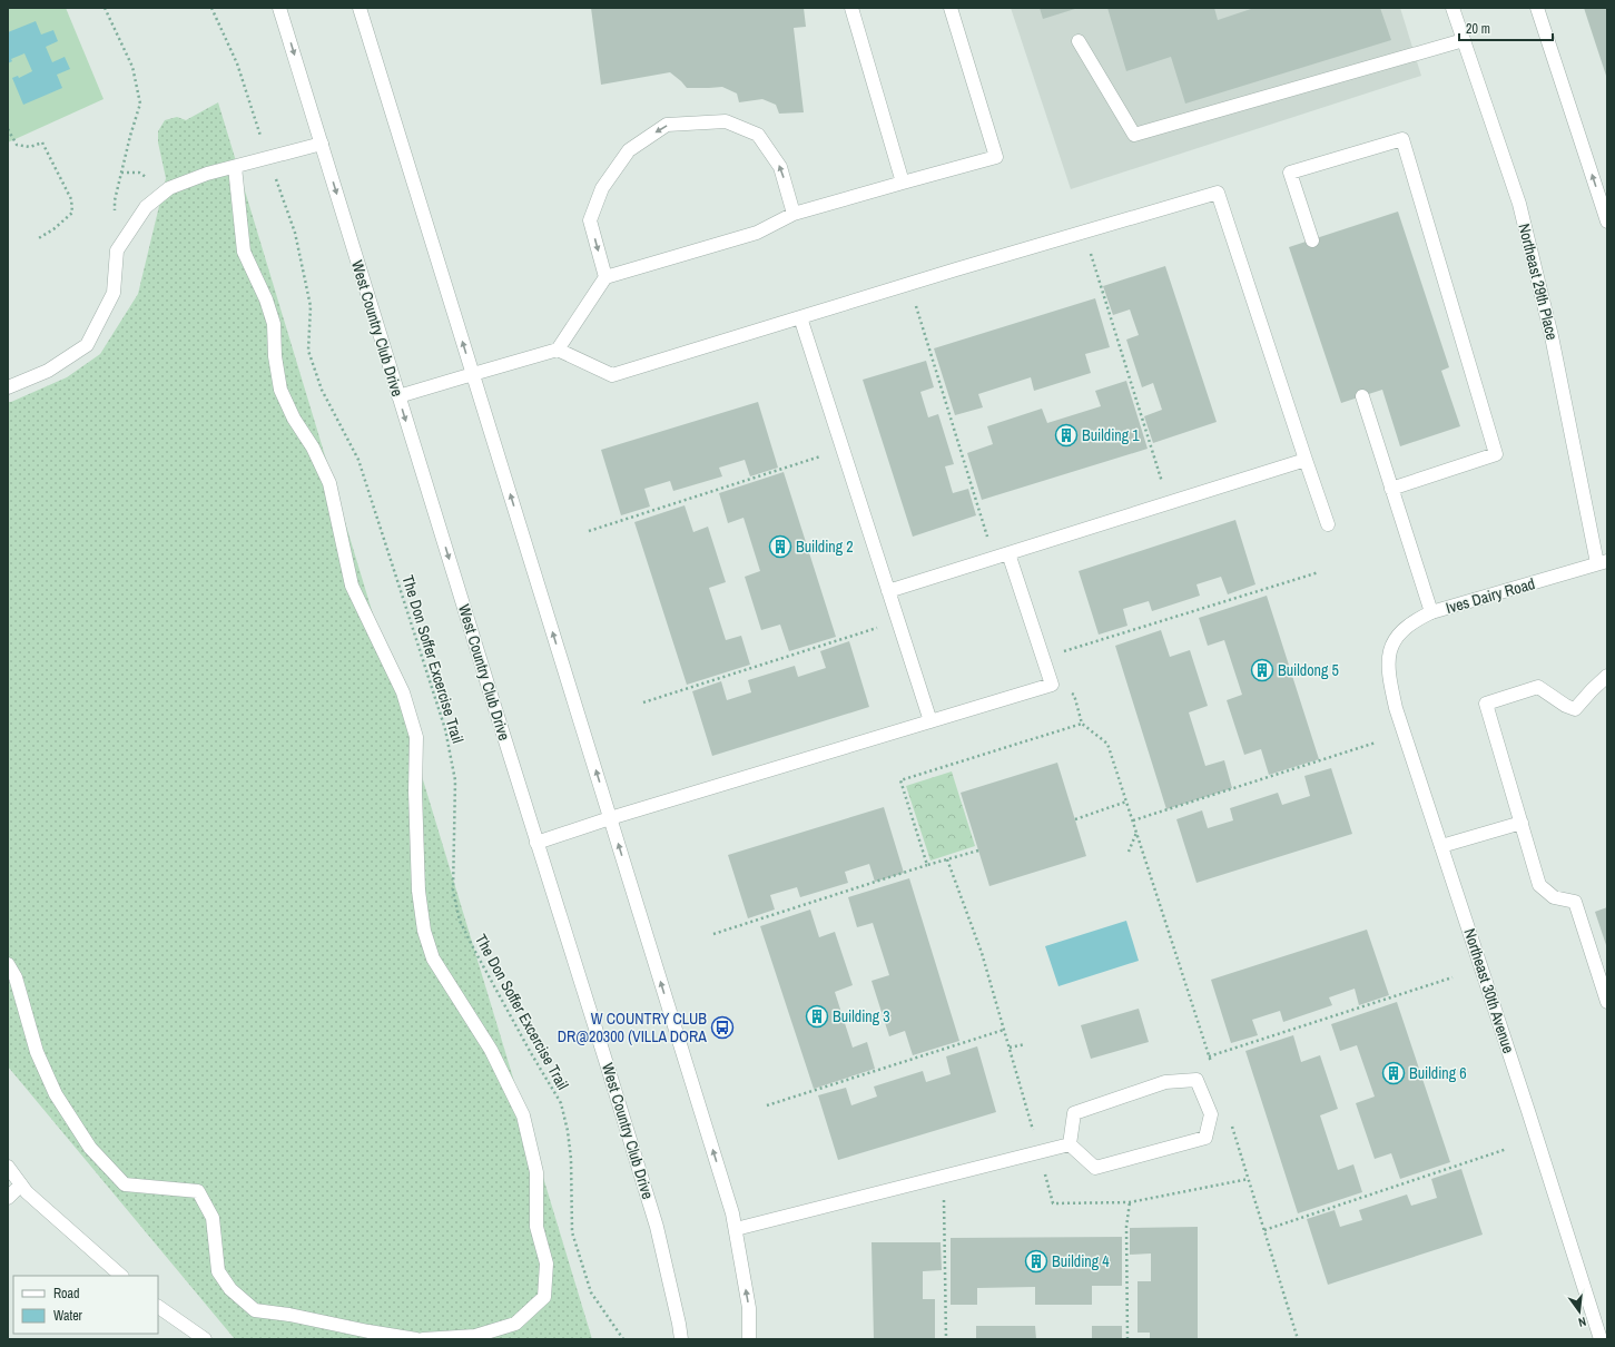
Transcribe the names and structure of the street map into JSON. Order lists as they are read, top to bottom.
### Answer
{
  "streets": {
    "street": [
      "Northeast 29th Place",
      "West Country Club Drive",
      "Ives Dairy Road",
      "Northeast 30th Avenue"
    ],
    "path": ["The Don Soffer Excercise Trail"]
  },
  "crossings": [
    ["Northeast 29th Place", "Ives Dairy Road"],
    ["Ives Dairy Road", "Northeast 30th Avenue"]
  ],
  "places": {
    "building": [
      "Building 1",
      "Building 2",
      "Buildong 5",
      "Building 3",
      "Building 6",
      "Building 4"
    ],
    "bus stop": ["W COUNTRY CLUB DR@20300 (VILLA DORA"]
  },
  "legend": ["Road", "Water"],
  "scale_bar": "20 m",
  "north": "bottom"
}
